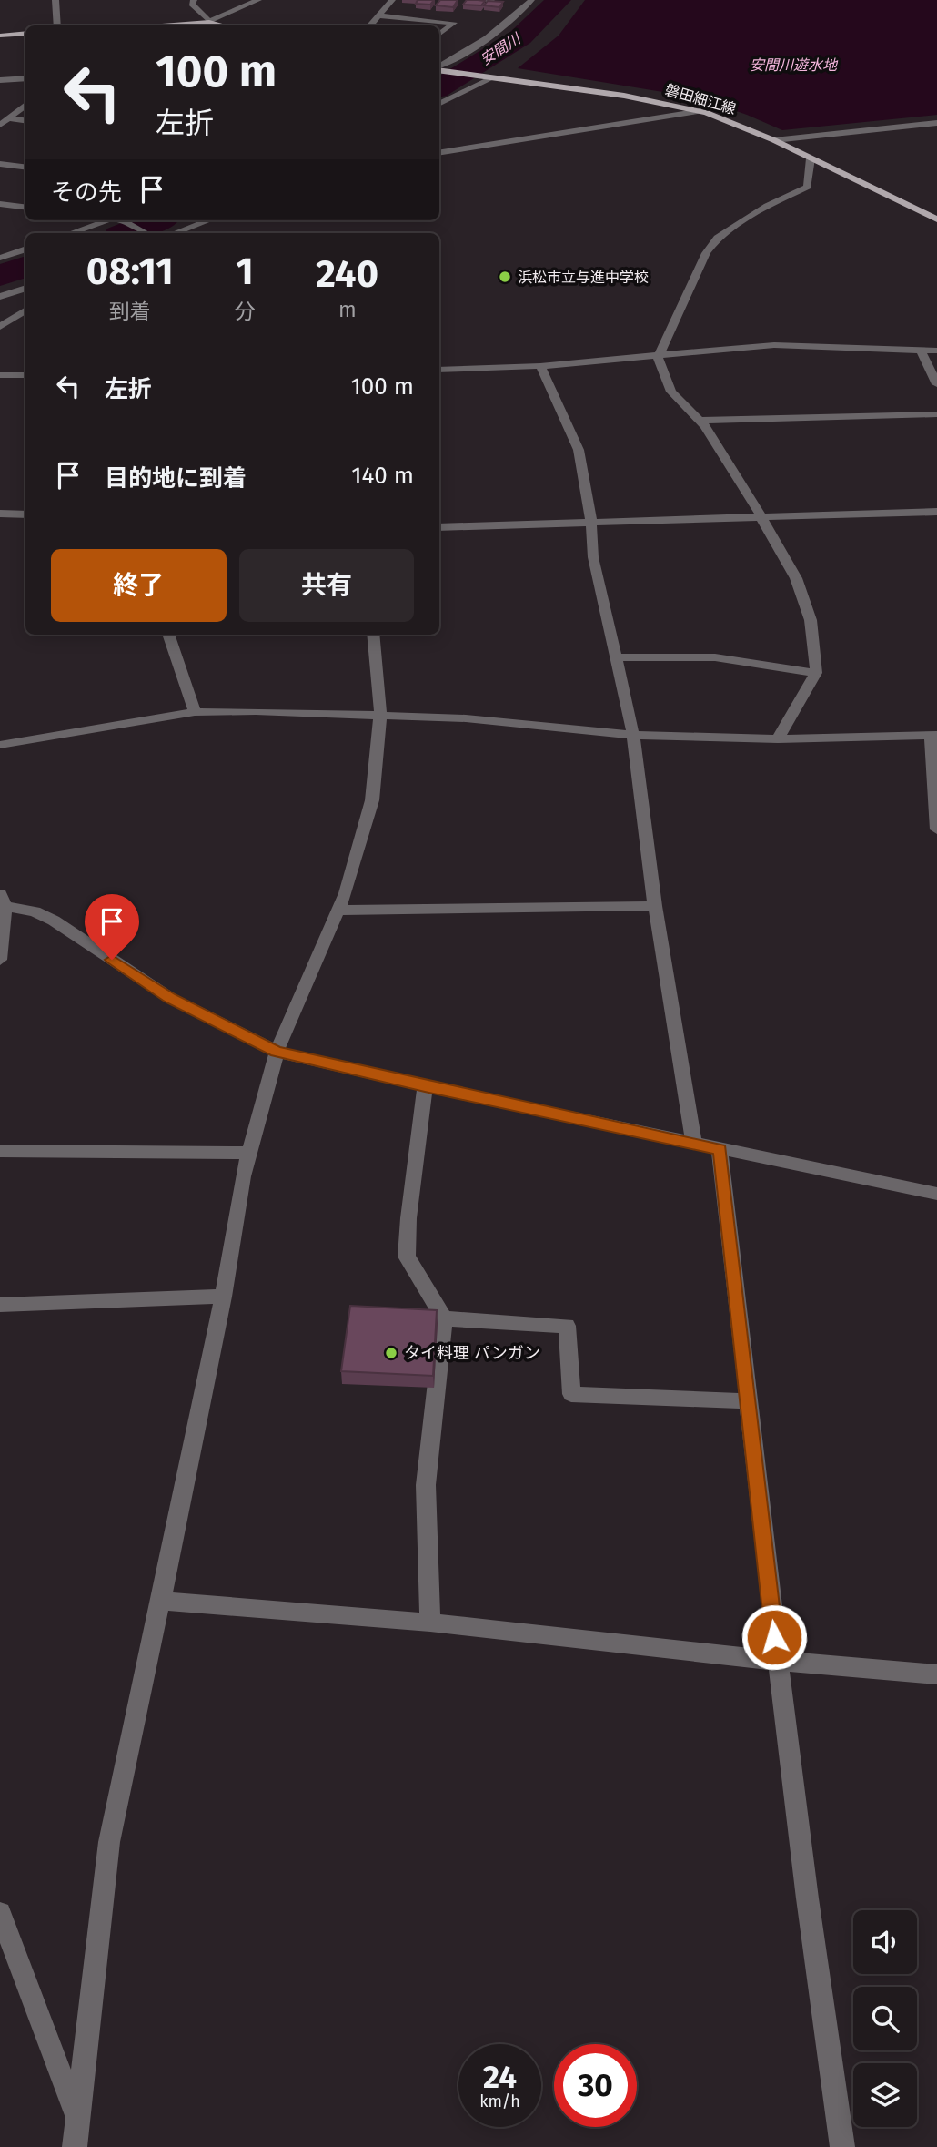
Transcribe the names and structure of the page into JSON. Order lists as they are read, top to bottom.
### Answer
{
  "streets": {
    "main road": ["磐田細江線"]
  },
  "water": ["安間川", "安間川遊水地"],
  "places": ["浜松市立与進中学校", "タイ料理 パンガン"],
  "page": {
    "turn": ["100 m", "左折"],
    "then": "その先",
    "eta": [
      "08:11",
      "到着",
      "1",
      "分",
      "240",
      "m"
    ],
    "list": [
      {
        "name": "左折",
        "value": "100 m"
      },
      {
        "name": "目的地に到着",
        "value": "140 m"
      }
    ],
    "buttons": ["終了", "共有"],
    "speed": "24 km/h",
    "limit": "30"
  }
}
